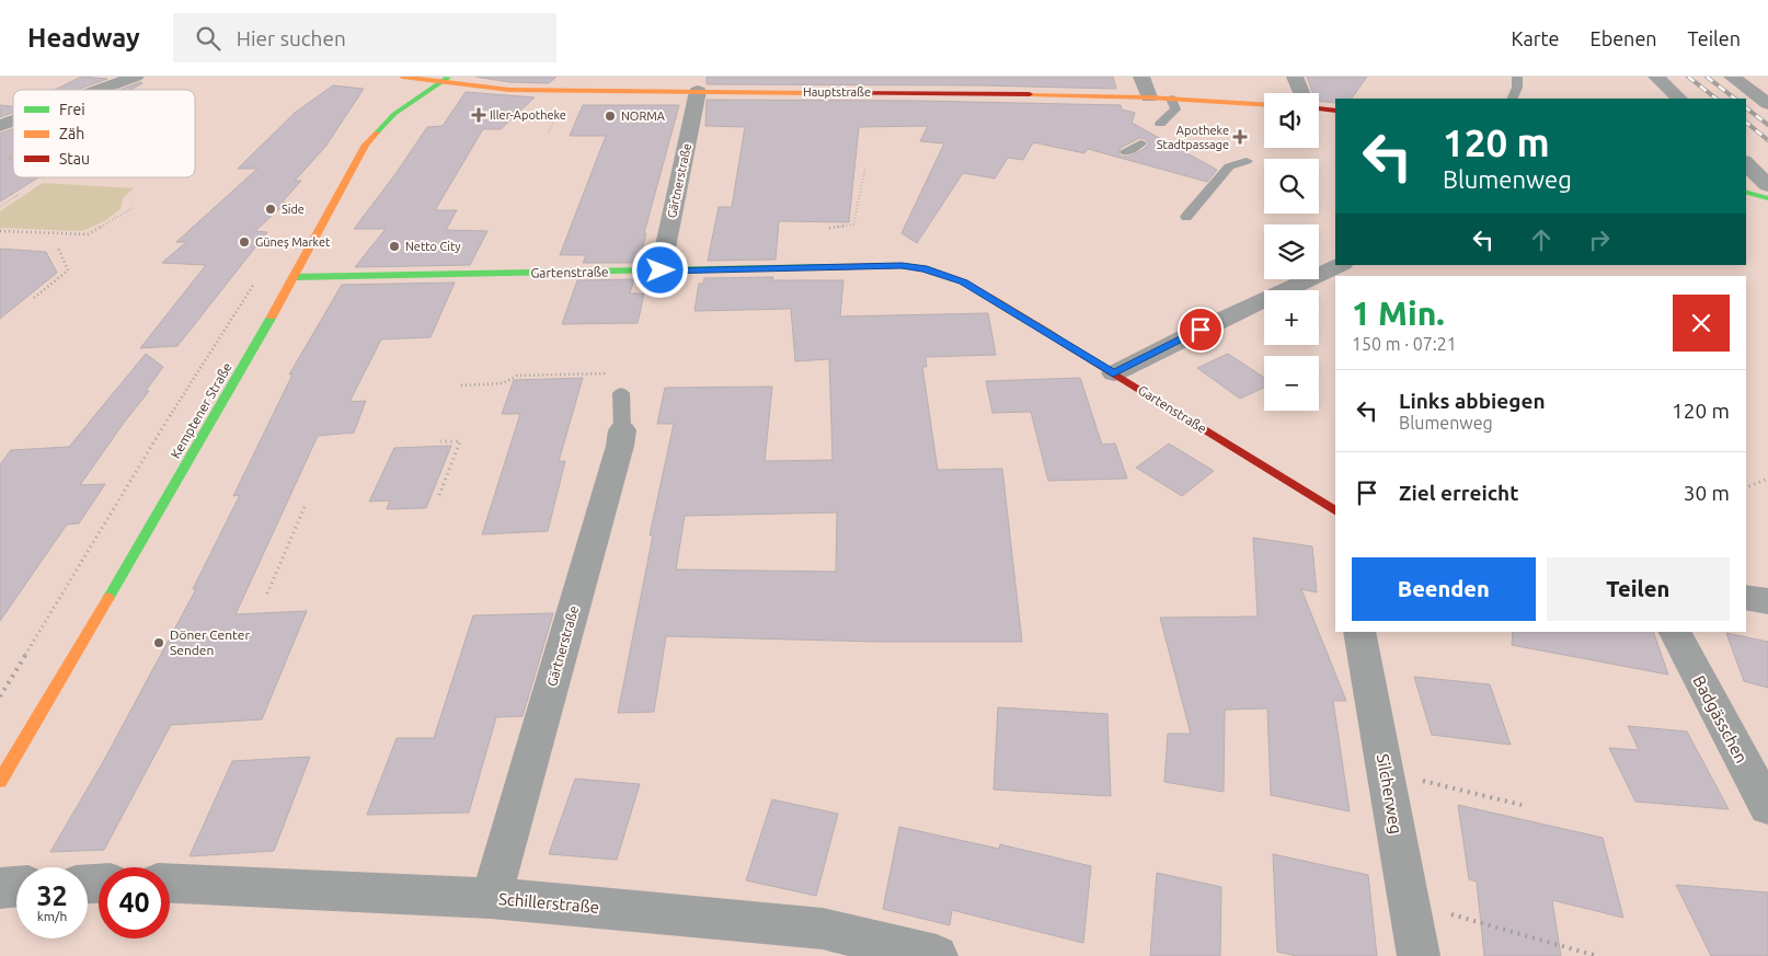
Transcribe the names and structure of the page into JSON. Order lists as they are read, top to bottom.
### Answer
{
  "streets": {
    "street": [
      "Hauptstraße",
      "Gärtnerstraße",
      "Gartenstraße",
      "Kemptener Straße",
      "Badgässchen",
      "Silcherweg",
      "Schillerstraße"
    ]
  },
  "crossings": [
    ["Hauptstraße", "Gärtnerstraße"],
    ["Hauptstraße", "Kemptener Straße"],
    ["Gärtnerstraße", "Gartenstraße"],
    ["Gärtnerstraße", "Schillerstraße"],
    ["Gartenstraße", "Kemptener Straße"]
  ],
  "places": {
    "health": ["Iller-Apotheke", "Apotheke Stadtpassage"],
    "other": [
      "NORMA",
      "Side",
      "Güneş Market",
      "Netto City",
      "Döner Center Senden"
    ]
  },
  "legend": ["Frei", "Zäh", "Stau"],
  "page": {
    "header": "Headway",
    "search": "Hier suchen",
    "nav": ["Karte", "Ebenen", "Teilen"],
    "map_buttons": ["+", "−"],
    "turn": ["120 m", "Blumenweg"],
    "heading": ["1 Min.", "150 m · 07:21"],
    "list": [
      {
        "name": "Links abbiegen",
        "note": "Blumenweg",
        "value": "120 m"
      },
      {
        "name": "Ziel erreicht",
        "value": "30 m"
      }
    ],
    "buttons": ["Beenden", "Teilen"],
    "speed": "32 km/h",
    "limit": "40"
  }
}
